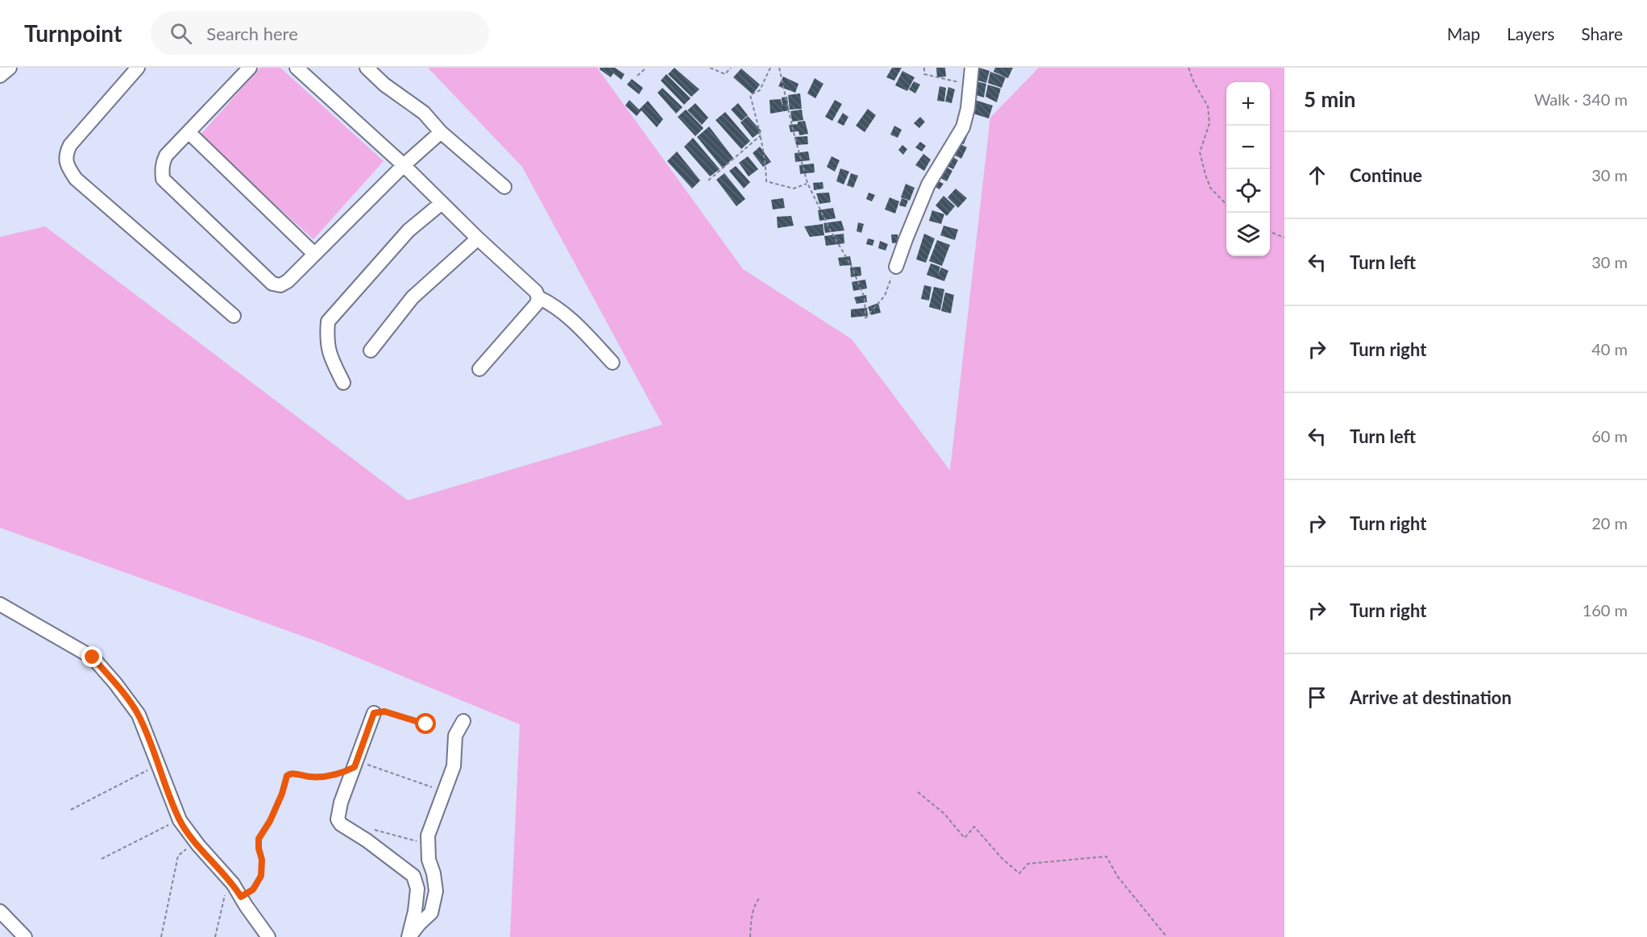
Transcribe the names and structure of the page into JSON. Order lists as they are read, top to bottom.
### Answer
{
  "page": {
    "header": "Turnpoint",
    "search": "Search here",
    "nav": ["Map", "Layers", "Share"],
    "heading": ["5 min", "Walk · 340 m"],
    "map_buttons": ["+", "−"],
    "list": [
      ["Continue", "30 m"],
      ["Turn left", "30 m"],
      ["Turn right", "40 m"],
      ["Turn left", "60 m"],
      ["Turn right", "20 m"],
      ["Turn right", "160 m"],
      "Arrive at destination"
    ]
  }
}
